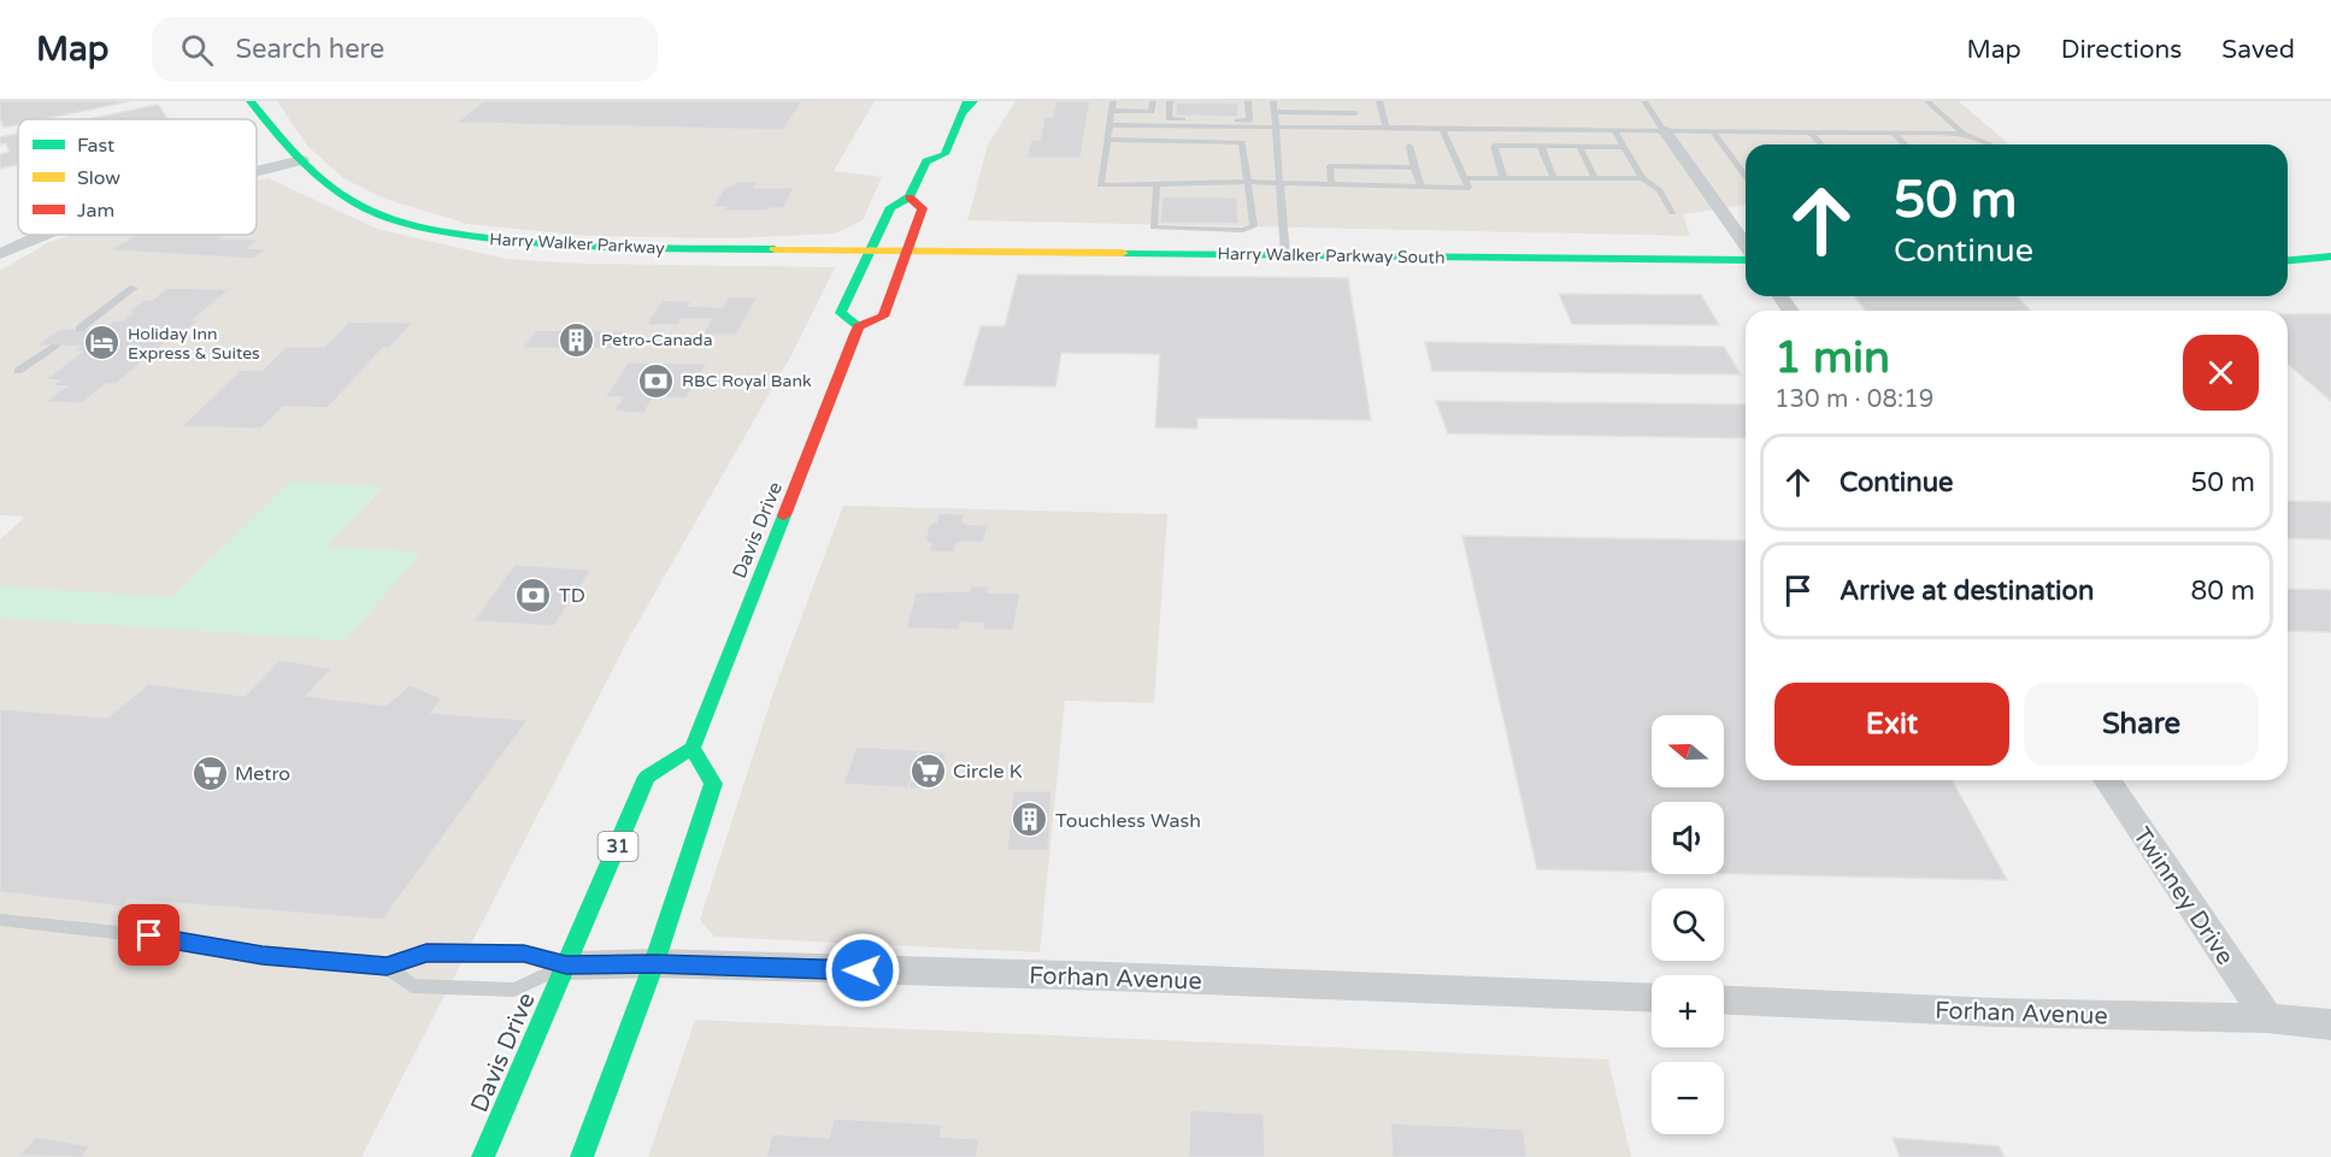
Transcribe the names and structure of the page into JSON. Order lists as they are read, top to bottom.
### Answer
{
  "streets": {
    "street": [
      "Harry Walker Parkway",
      "Harry Walker Parkway South",
      "Davis Drive",
      "31",
      "Twinney Drive",
      "Forhan Avenue"
    ]
  },
  "crossings": [
    ["Harry Walker Parkway", "Harry Walker Parkway South"],
    ["Davis Drive", "Forhan Avenue"],
    ["Twinney Drive", "Forhan Avenue"]
  ],
  "places": {
    "building": ["Petro-Canada", "Touchless Wash"],
    "hotel": ["Holiday Inn Express & Suites"],
    "bank": ["RBC Royal Bank", "TD"],
    "supermarket": ["Circle K", "Metro"]
  },
  "legend": ["Fast", "Slow", "Jam"],
  "north": "left",
  "page": {
    "header": "Map",
    "search": "Search here",
    "nav": ["Map", "Directions", "Saved"],
    "turn": ["50 m", "Continue"],
    "heading": ["1 min", "130 m · 08:19"],
    "list": [
      {
        "name": "Continue",
        "value": "50 m"
      },
      {
        "name": "Arrive at destination",
        "value": "80 m"
      }
    ],
    "buttons": ["Exit", "Share"],
    "map_buttons": ["+", "−"]
  }
}
